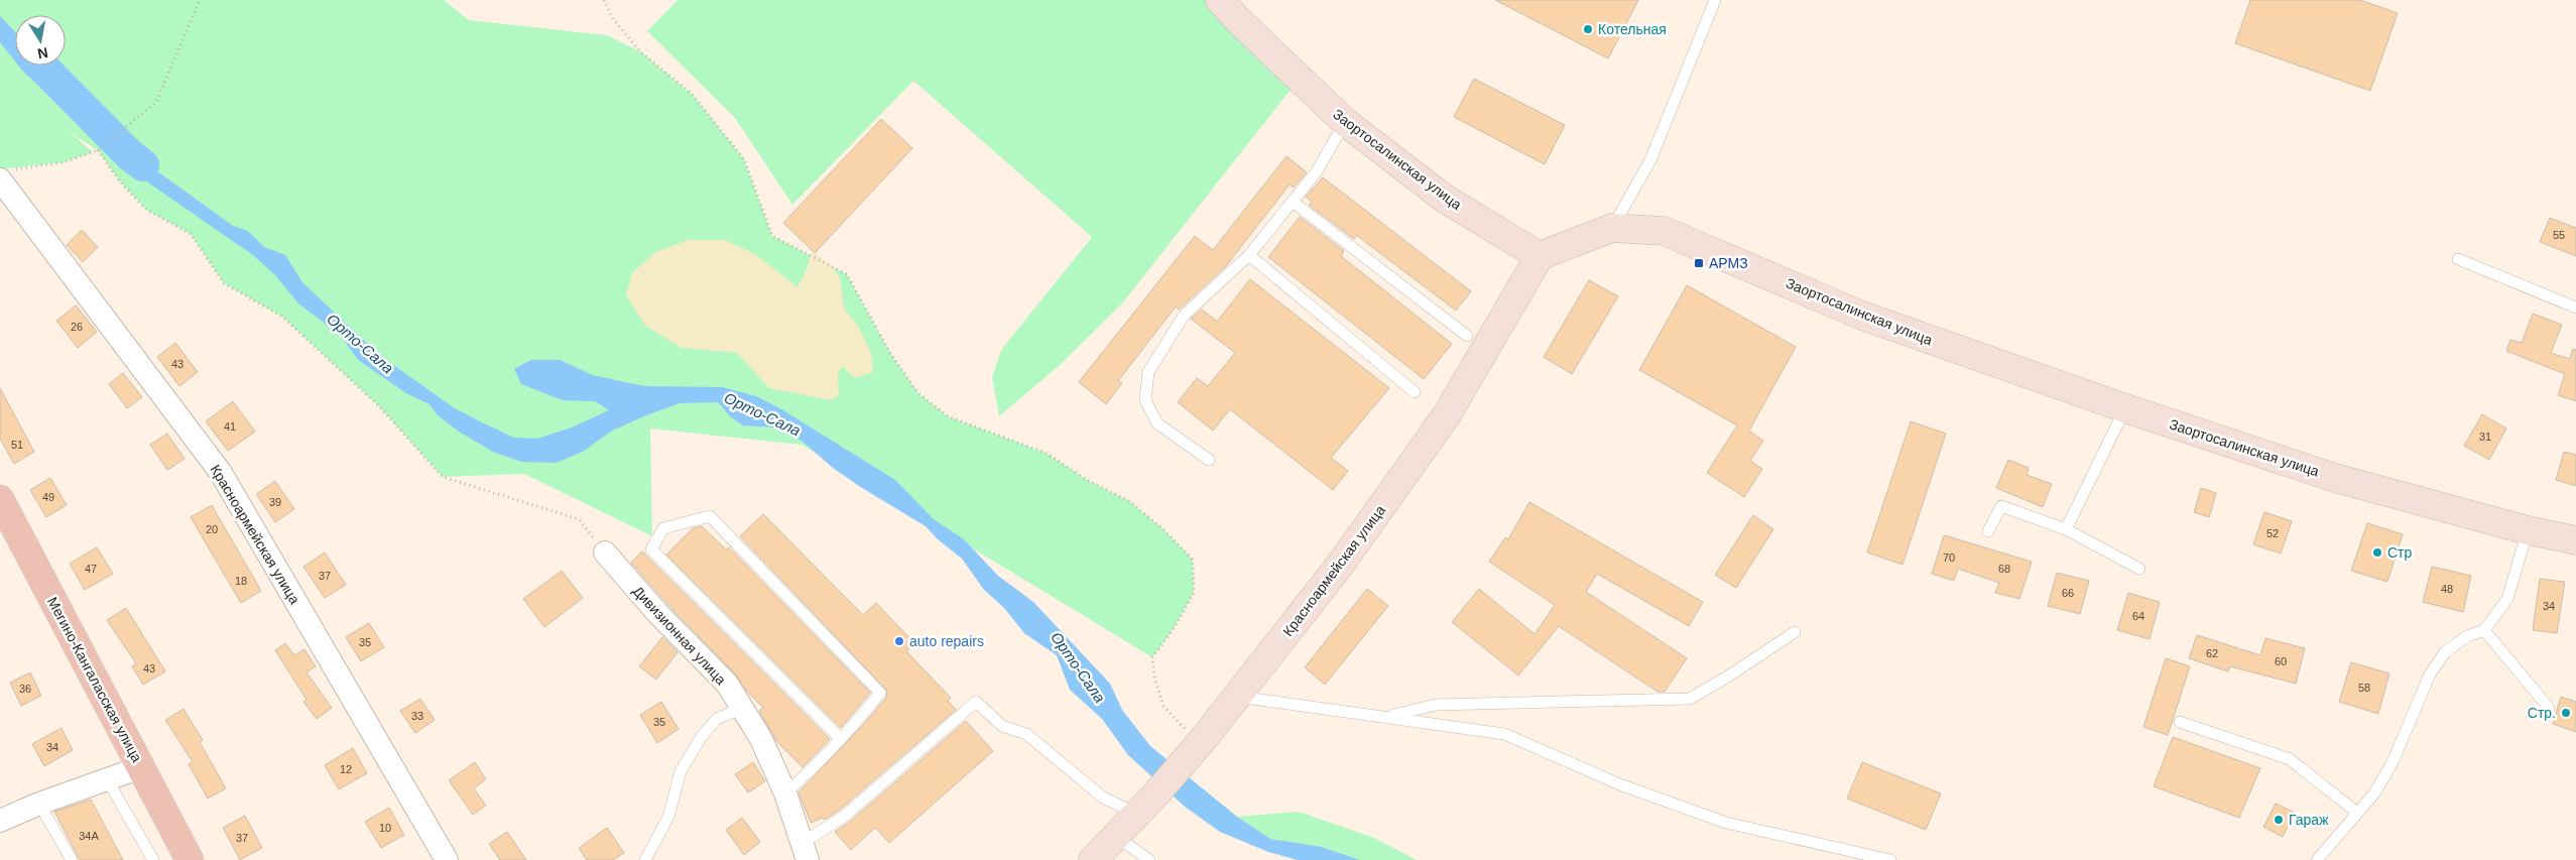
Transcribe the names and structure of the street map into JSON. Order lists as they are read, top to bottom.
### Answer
{
  "streets": {
    "main road": ["Мегино-Кангаласская улица"],
    "street": ["Заортосалинская улица", "Красноармейская улица", "Дивизионная улица"]
  },
  "crossings": [
    ["Заортосалинская улица", "Красноармейская улица"]
  ],
  "water": ["Орто-Сала"],
  "places": {
    "other": [
      "Котельная",
      "Стр",
      "auto repairs",
      "Стр.",
      "Гараж"
    ],
    "transit": ["АРМЗ"]
  },
  "house_numbers": [
    "55",
    "26",
    "43",
    "41",
    "31",
    "51",
    "49",
    "39",
    "20",
    "52",
    "70",
    "47",
    "68",
    "37",
    "18",
    "48",
    "66",
    "34",
    "64",
    "35",
    "62",
    "60",
    "43",
    "58",
    "36",
    "33",
    "35",
    "34",
    "12",
    "10",
    "34А",
    "37"
  ],
  "north": "bottom"
}
